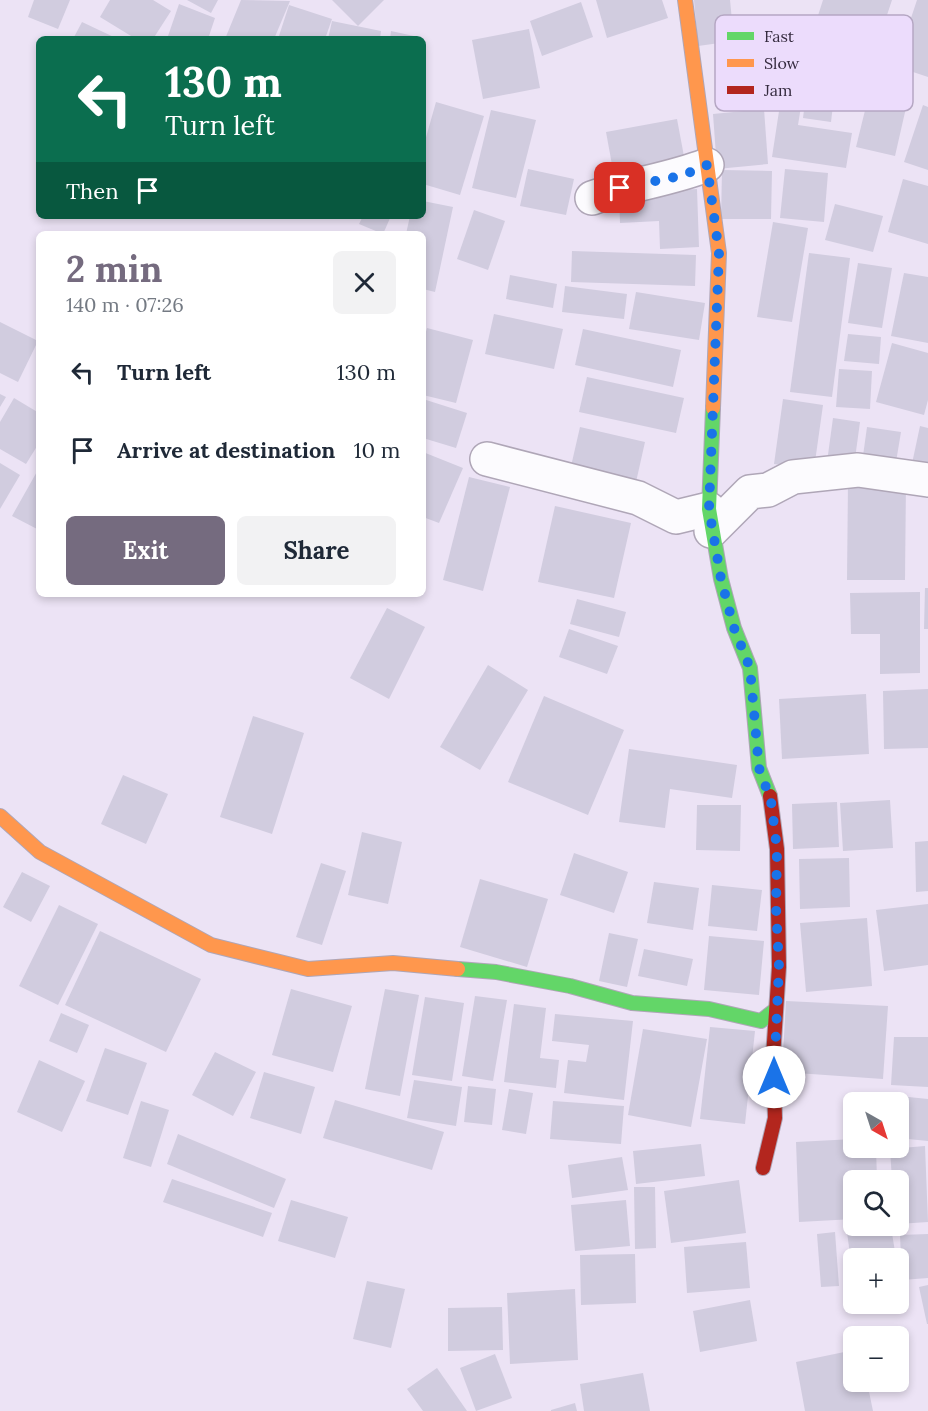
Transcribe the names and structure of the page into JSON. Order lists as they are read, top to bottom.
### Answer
{
  "legend": ["Fast", "Slow", "Jam"],
  "north": "bottom right",
  "page": {
    "turn": ["130 m", "Turn left"],
    "then": "Then",
    "heading": ["2 min", "140 m · 07:26"],
    "list": [
      {
        "name": "Turn left",
        "value": "130 m"
      },
      {
        "name": "Arrive at destination",
        "value": "10 m"
      }
    ],
    "buttons": ["Exit", "Share"],
    "map_buttons": ["+", "−"]
  }
}
